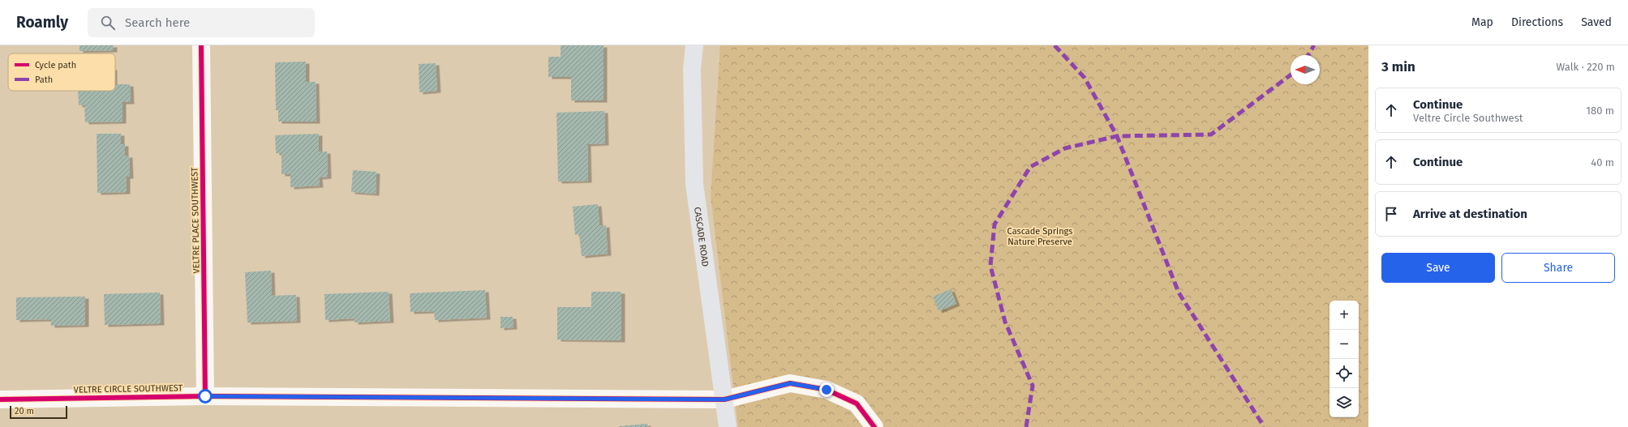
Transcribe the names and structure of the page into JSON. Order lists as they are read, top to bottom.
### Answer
{
  "streets": {
    "main road": ["CASCADE ROAD"],
    "street": ["VELTRE PLACE SOUTHWEST", "VELTRE CIRCLE SOUTHWEST"]
  },
  "crossings": [
    ["VELTRE PLACE SOUTHWEST", "VELTRE CIRCLE SOUTHWEST"],
    ["CASCADE ROAD", "VELTRE CIRCLE SOUTHWEST"]
  ],
  "parks": ["Cascade Springs Nature Preserve"],
  "legend": ["Cycle path", "Path"],
  "scale_bar": "20 m",
  "north": "left",
  "page": {
    "header": "Roamly",
    "search": "Search here",
    "nav": ["Map", "Directions", "Saved"],
    "heading": ["3 min", "Walk · 220 m"],
    "list": [
      ["Continue", "Veltre Circle Southwest", "180 m"],
      ["Continue", "40 m"],
      "Arrive at destination"
    ],
    "buttons": ["Save", "Share"],
    "map_buttons": ["+", "−"],
    "scale": "20 m"
  }
}
